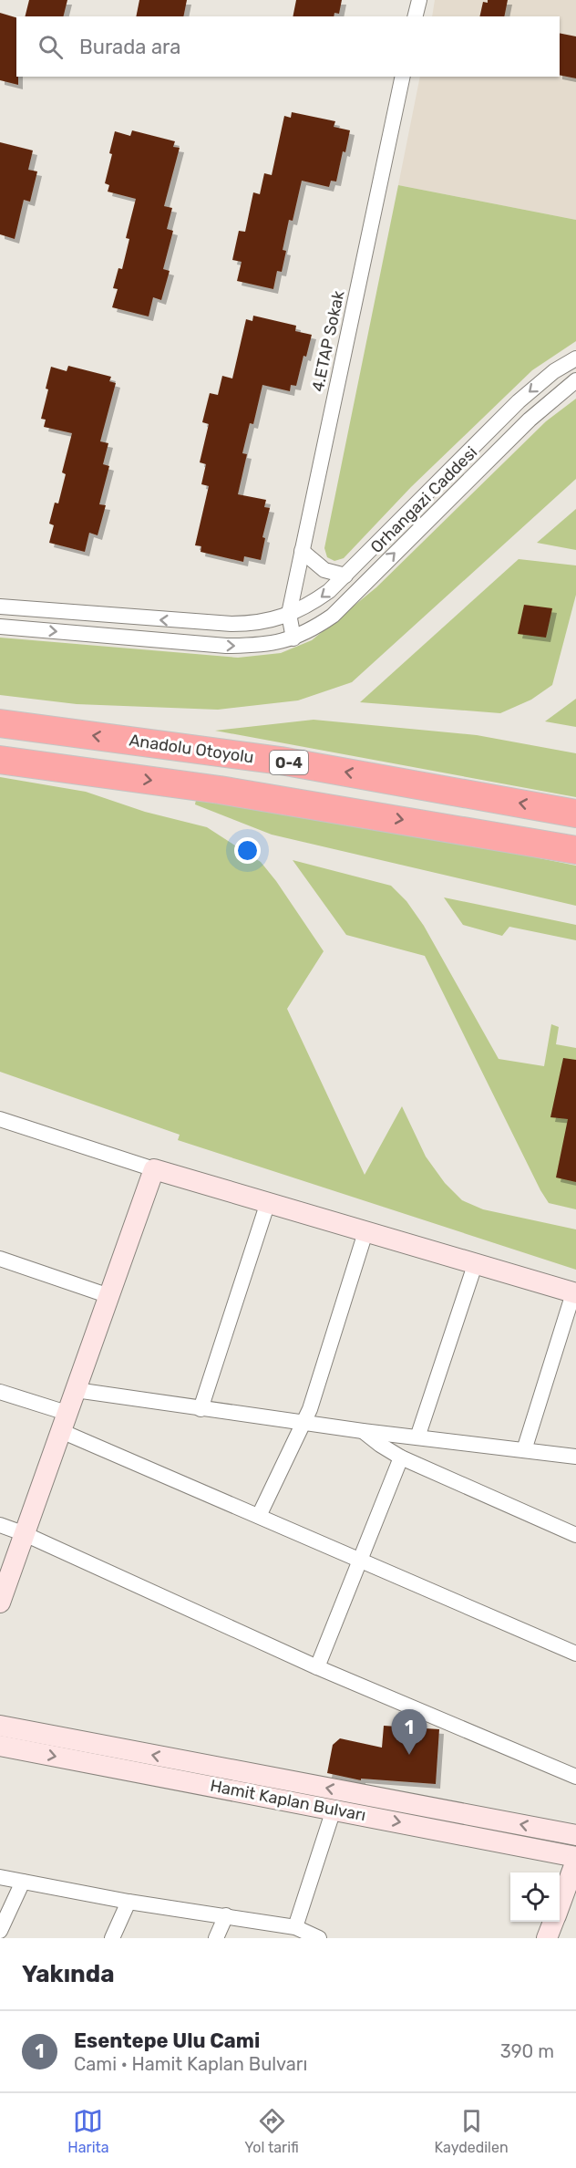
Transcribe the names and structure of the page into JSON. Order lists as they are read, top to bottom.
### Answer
{
  "streets": {
    "highway": ["Anadolu Otoyolu", "O-4"],
    "main road": ["Hamit Kaplan Bulvarı"],
    "street": ["4.ETAP Sokak", "Orhangazi Caddesi"]
  },
  "crossings": [
    ["4.ETAP Sokak", "Orhangazi Caddesi"]
  ],
  "page": {
    "search": "Burada ara",
    "pins": "1",
    "heading": "Yakında",
    "list": [
      {
        "mark": "1",
        "name": "Esentepe Ulu Cami",
        "note": "Cami · Hamit Kaplan Bulvarı",
        "value": "390 m"
      }
    ],
    "nav": ["Harita", "Yol tarifi", "Kaydedilen"]
  }
}
